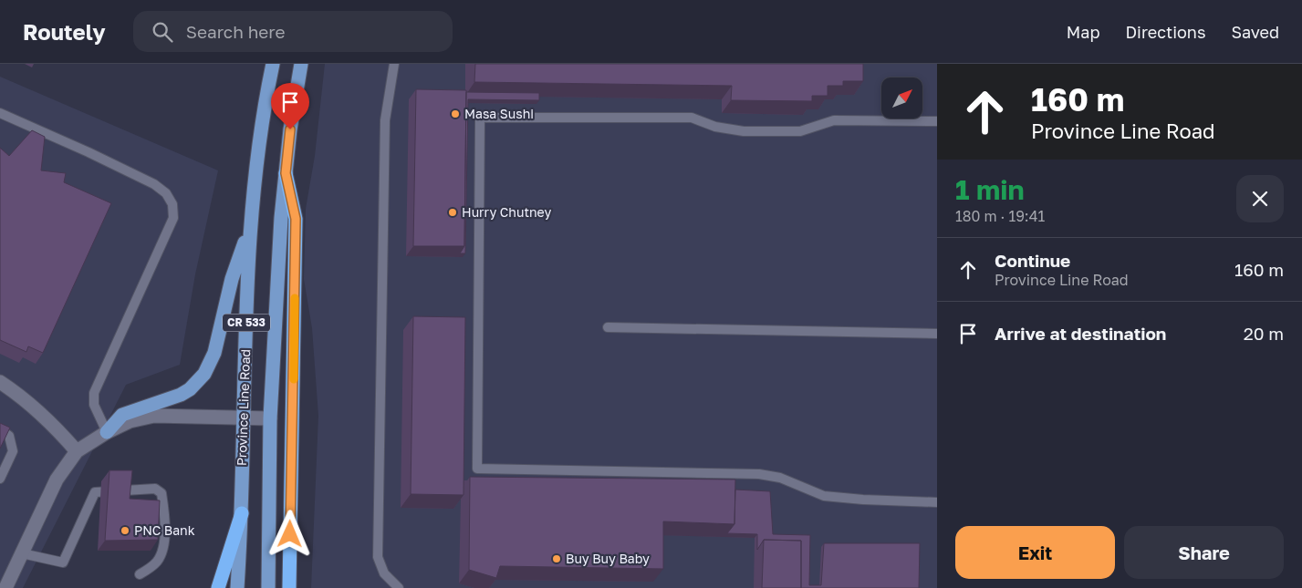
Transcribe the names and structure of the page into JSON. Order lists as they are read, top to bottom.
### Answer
{
  "streets": {
    "main road": ["CR 533", "Province Line Road"]
  },
  "places": [
    "Masa Sushi",
    "Hurry Chutney",
    "PNC Bank",
    "Buy Buy Baby"
  ],
  "north": "top right",
  "page": {
    "header": "Routely",
    "search": "Search here",
    "nav": ["Map", "Directions", "Saved"],
    "turn": ["160 m", "Province Line Road"],
    "heading": ["1 min", "180 m · 19:41"],
    "list": [
      {
        "name": "Continue",
        "note": "Province Line Road",
        "value": "160 m"
      },
      {
        "name": "Arrive at destination",
        "value": "20 m"
      }
    ],
    "buttons": ["Exit", "Share"]
  }
}
